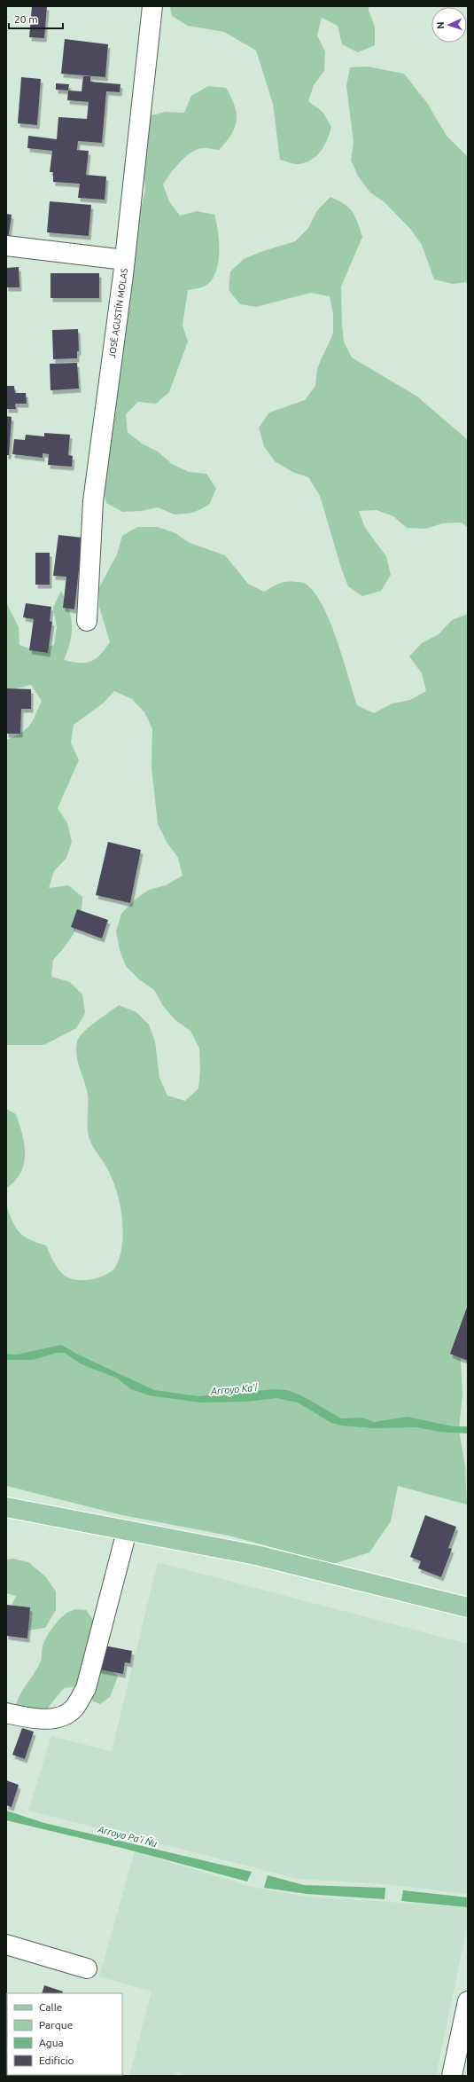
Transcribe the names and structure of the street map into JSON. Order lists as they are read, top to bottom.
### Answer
{
  "streets": {
    "street": ["JOSÉ AGUSTÍN MOLAS"]
  },
  "water": ["Arroyo Ka'i", "Arroyo Pa'i Ñu"],
  "legend": [
    "Calle",
    "Parque",
    "Agua",
    "Edificio"
  ],
  "scale_bar": "20 m",
  "north": "left"
}
